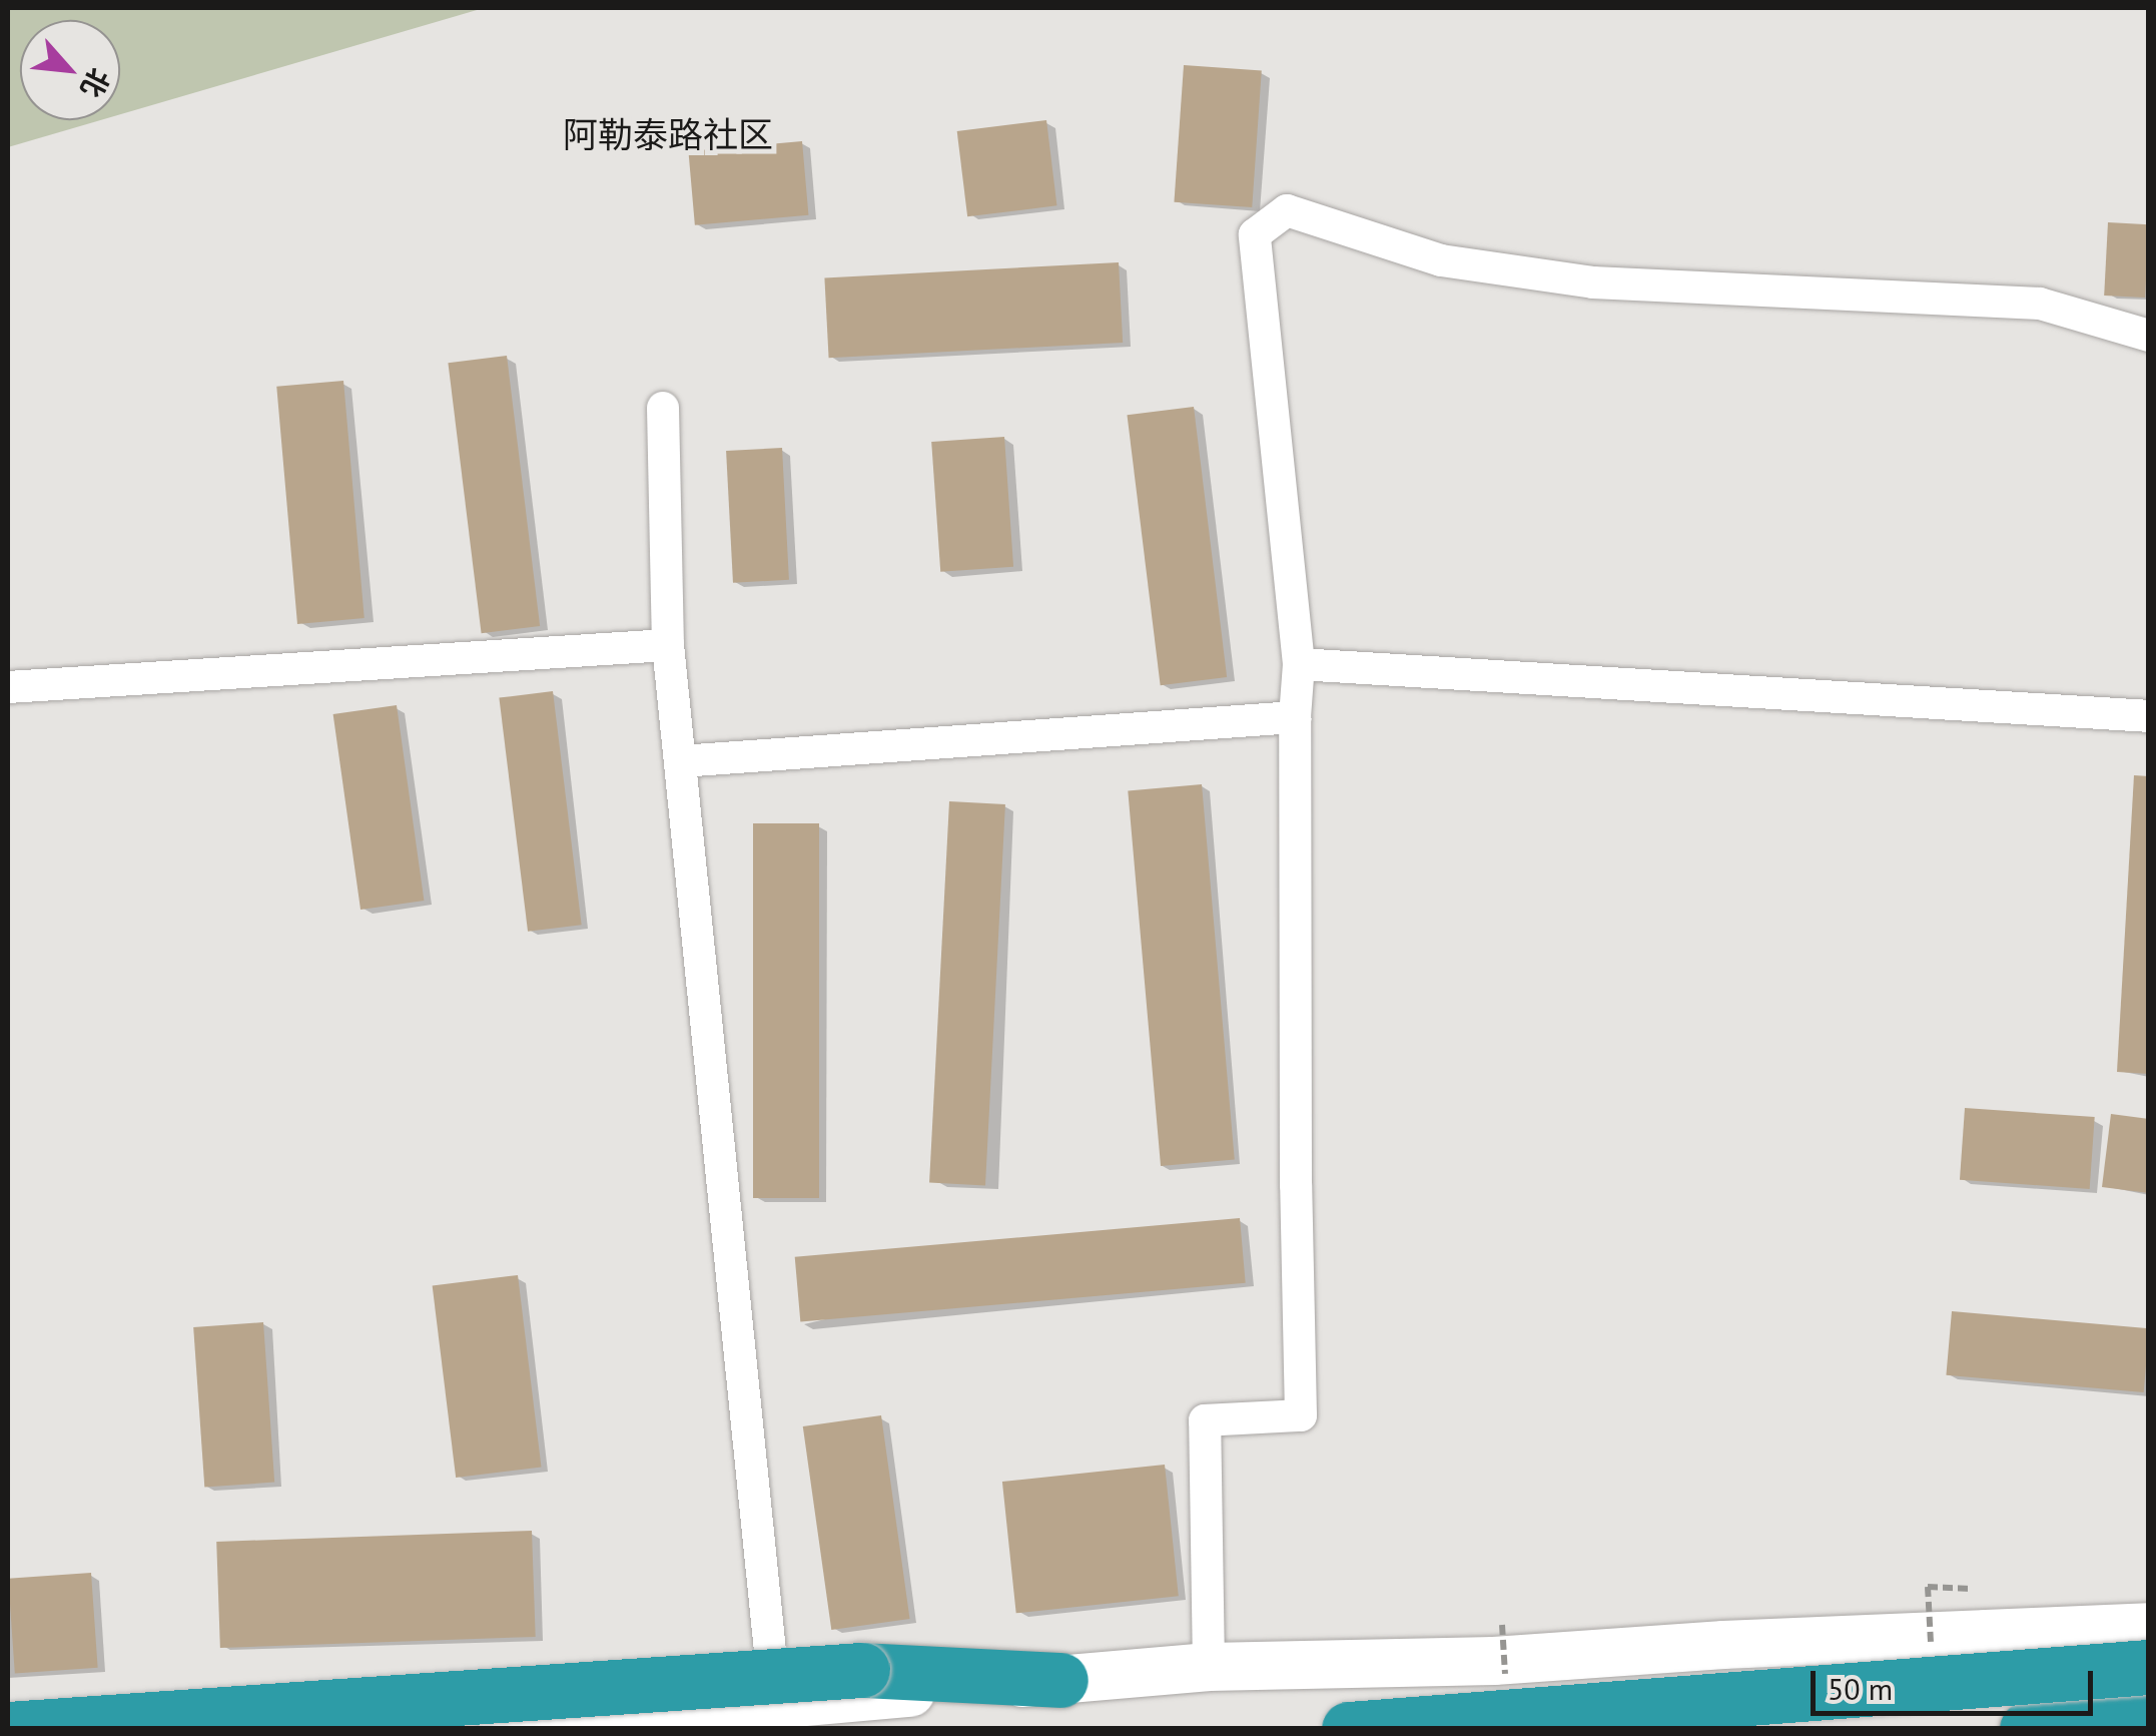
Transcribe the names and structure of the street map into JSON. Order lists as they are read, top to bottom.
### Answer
{
  "districts": ["阿勒泰路社区"],
  "scale_bar": "50 m",
  "north": "bottom right"
}
